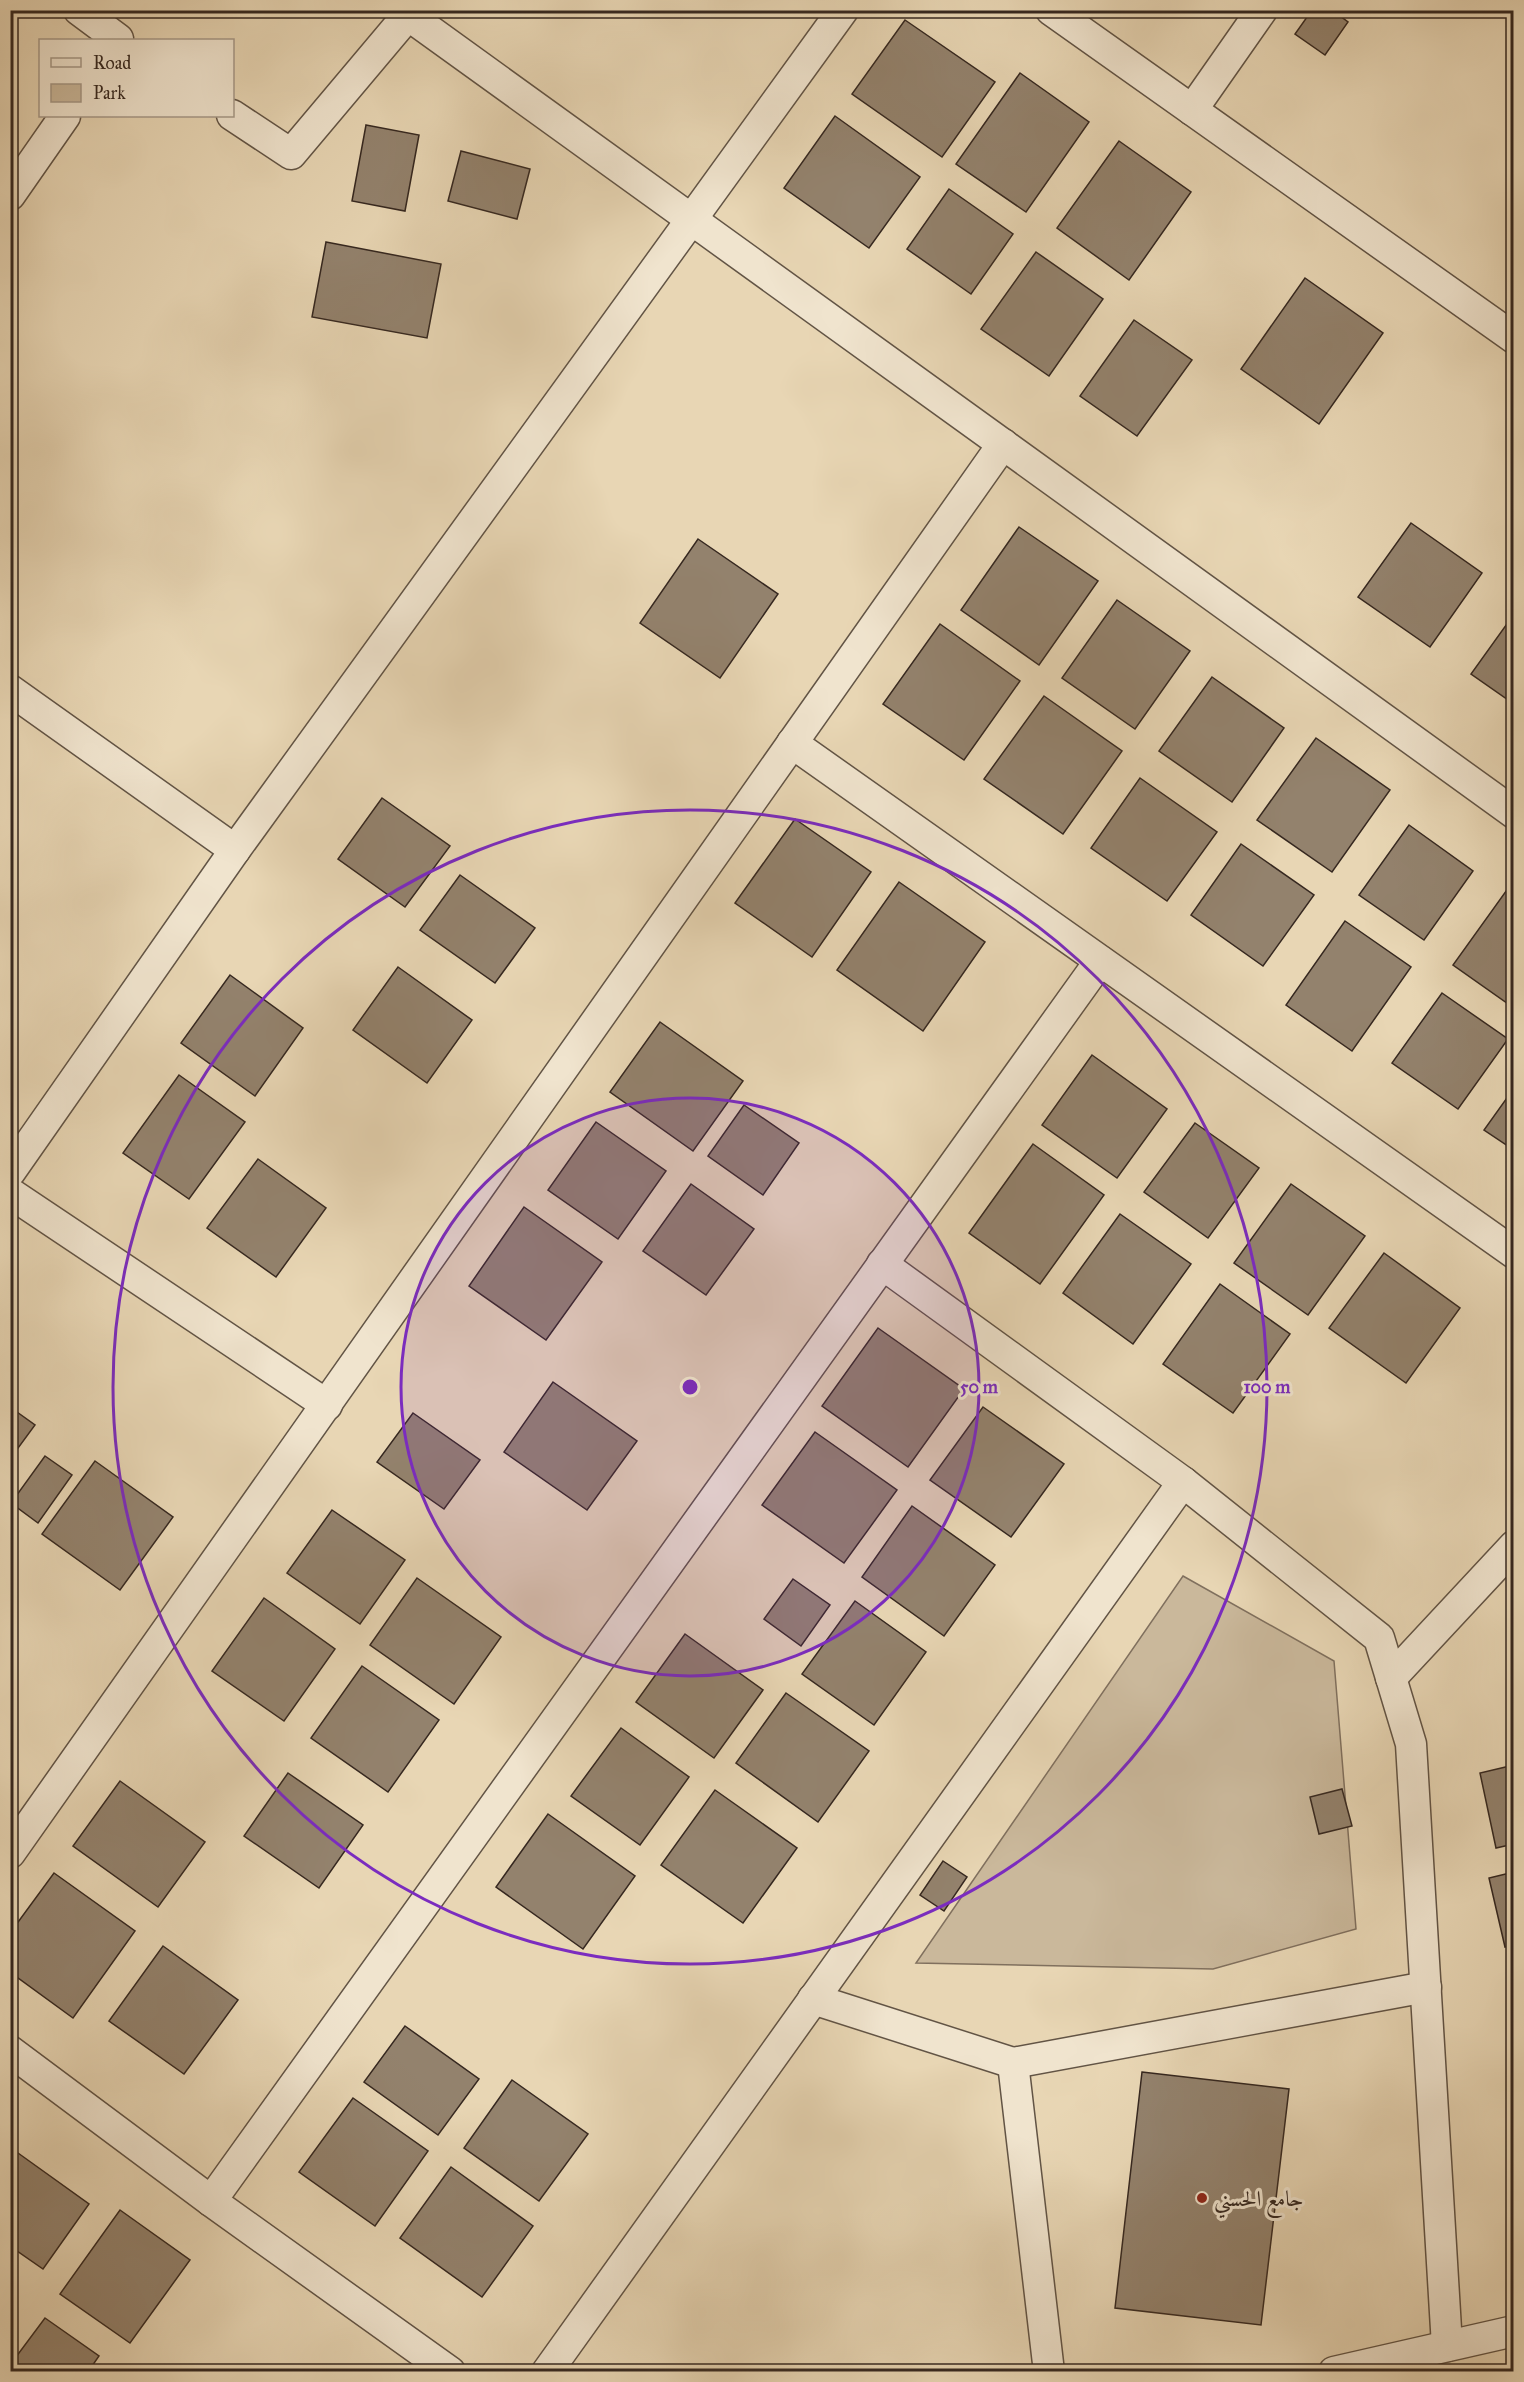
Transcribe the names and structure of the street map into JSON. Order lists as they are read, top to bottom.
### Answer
{
  "places": ["جامع الحسني"],
  "legend": ["Road", "Park"],
  "rings": ["50 m", "100 m"]
}
